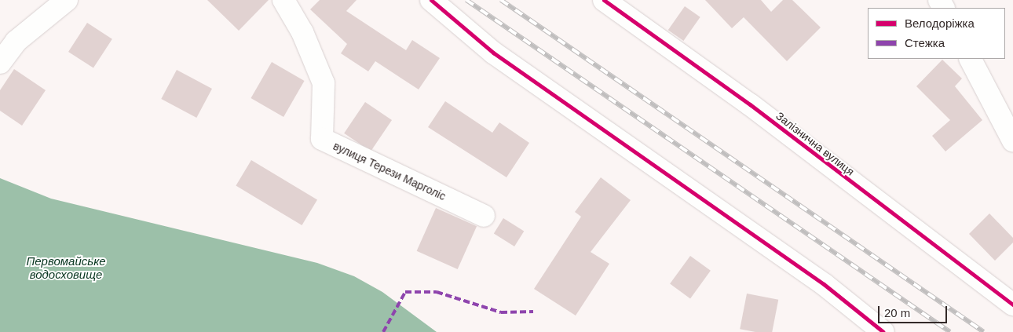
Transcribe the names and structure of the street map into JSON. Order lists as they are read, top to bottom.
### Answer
{
  "streets": {
    "street": ["Залізнична вулиця", "вулиця Терези Марголіс"]
  },
  "water": ["Первомайське водосховище"],
  "legend": ["Велодоріжка", "Стежка"],
  "scale_bar": "20 m"
}
